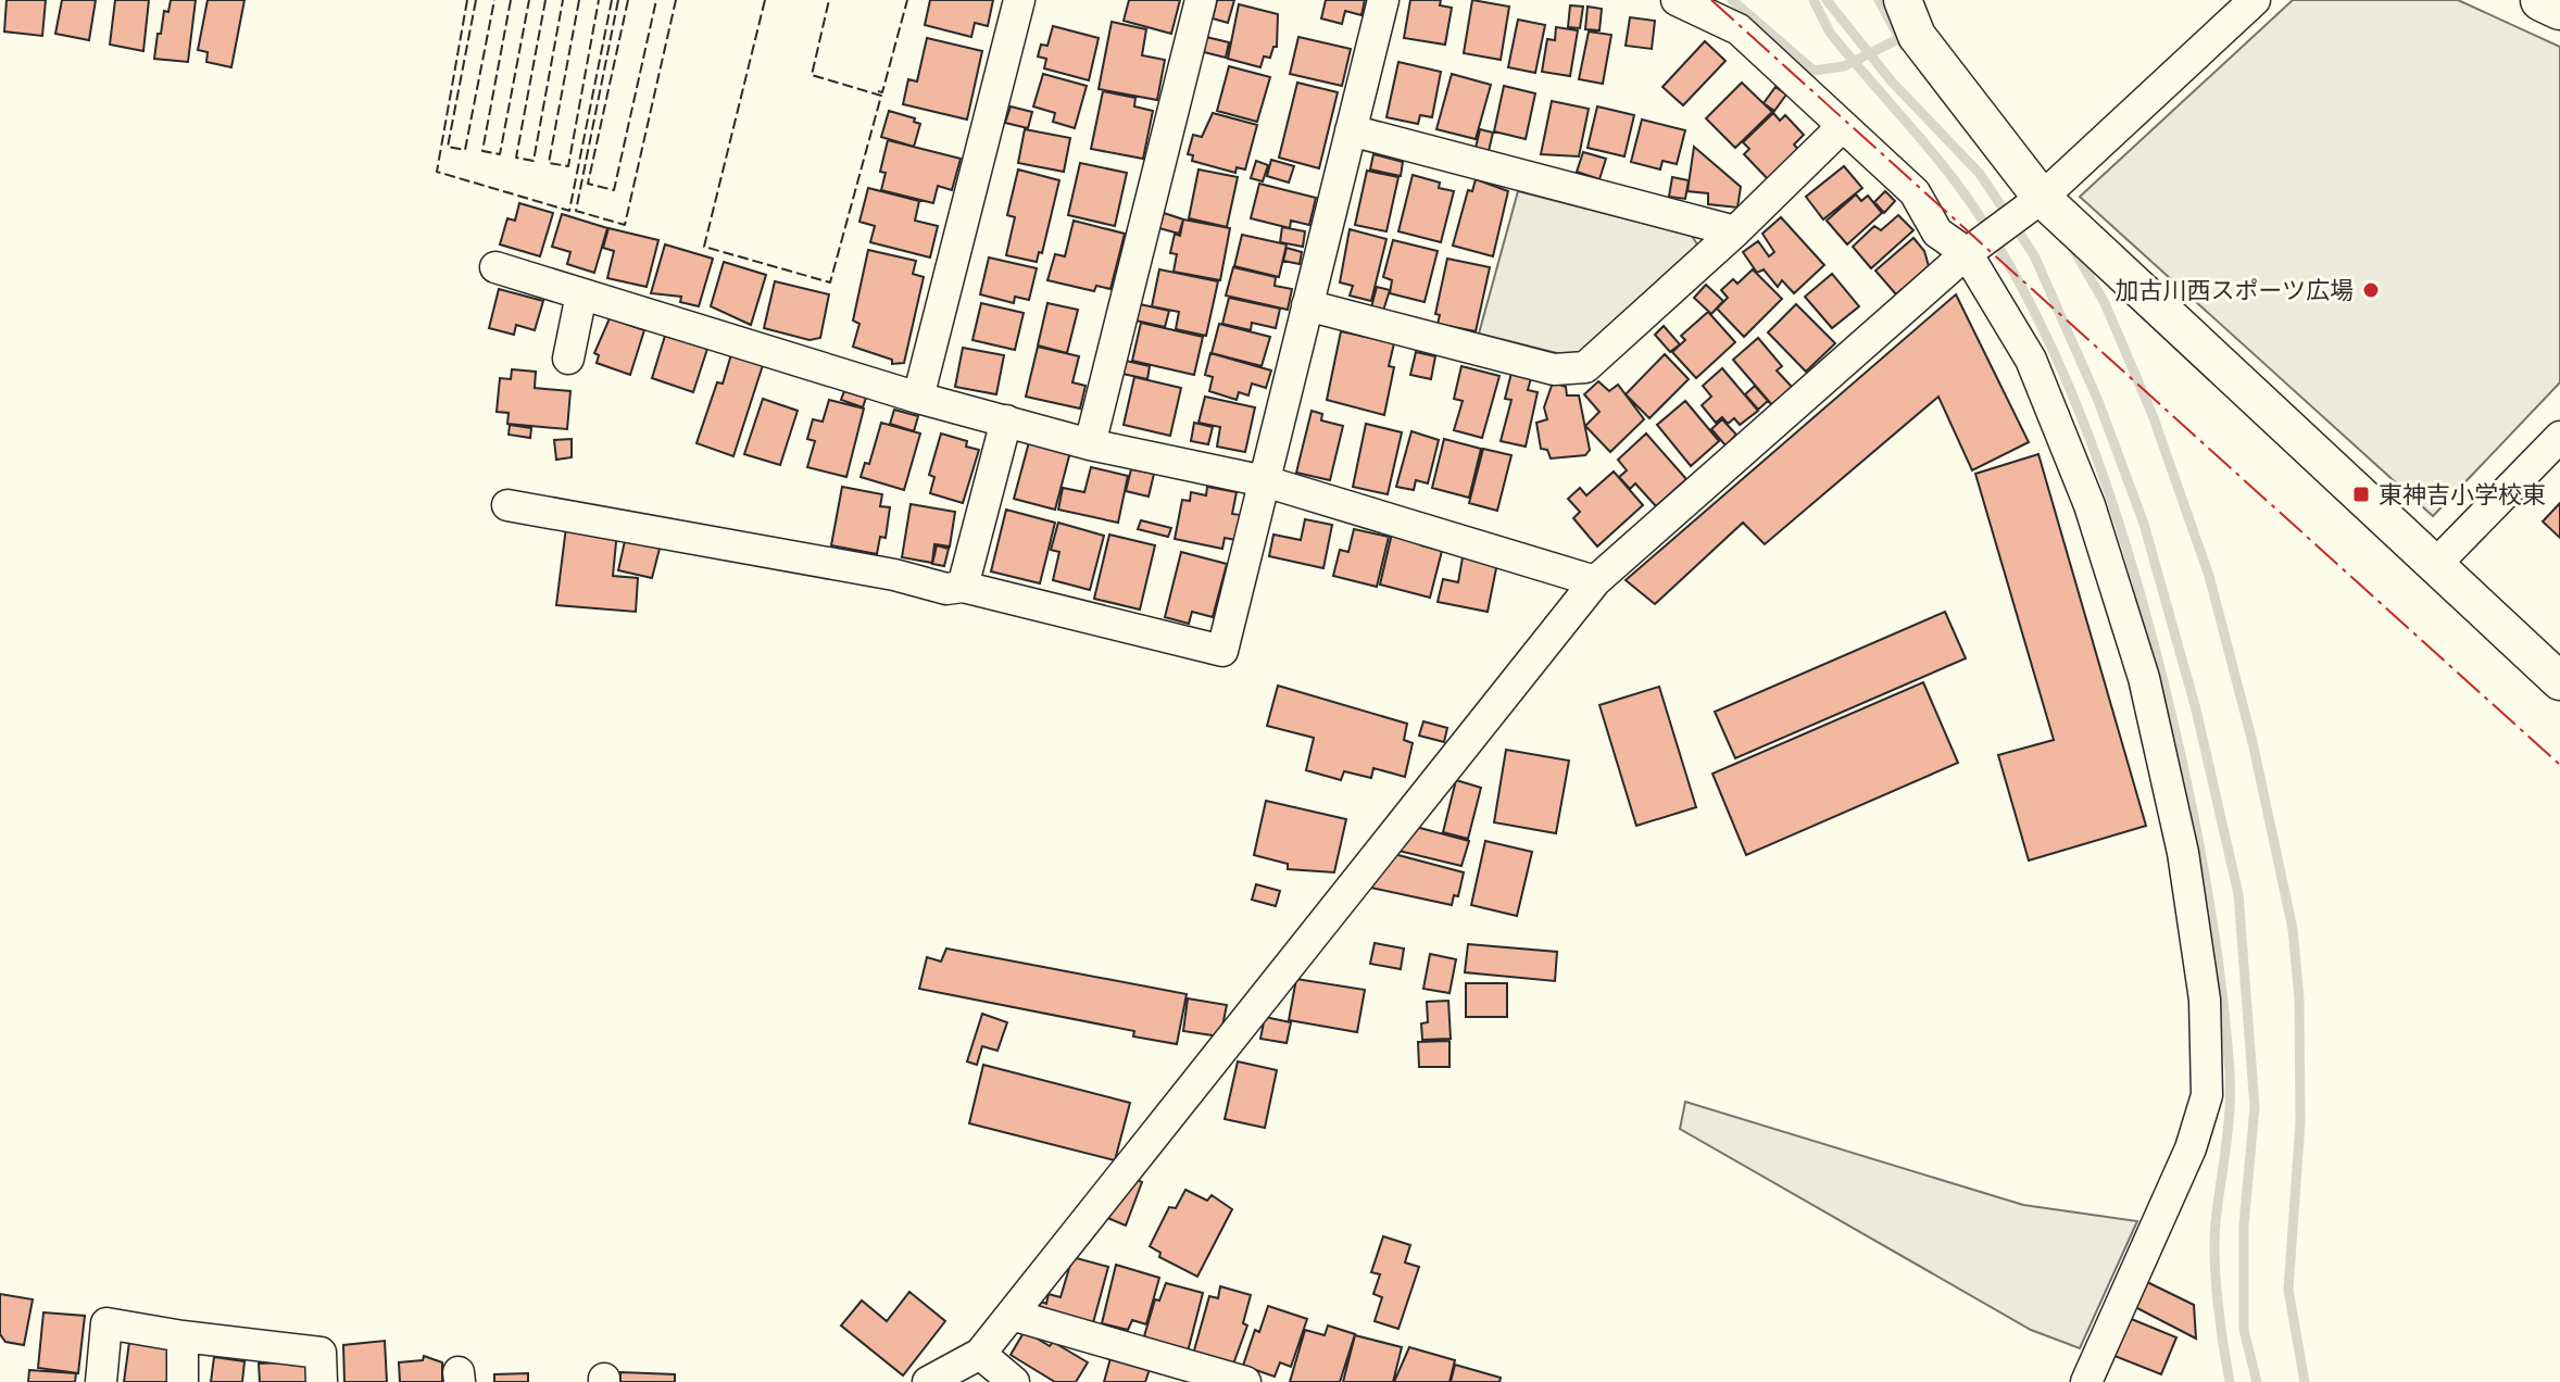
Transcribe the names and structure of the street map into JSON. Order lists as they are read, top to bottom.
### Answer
{
  "places": {
    "other": ["加古川西スポーツ広場"],
    "transit": ["東神吉小学校東"]
  }
}
